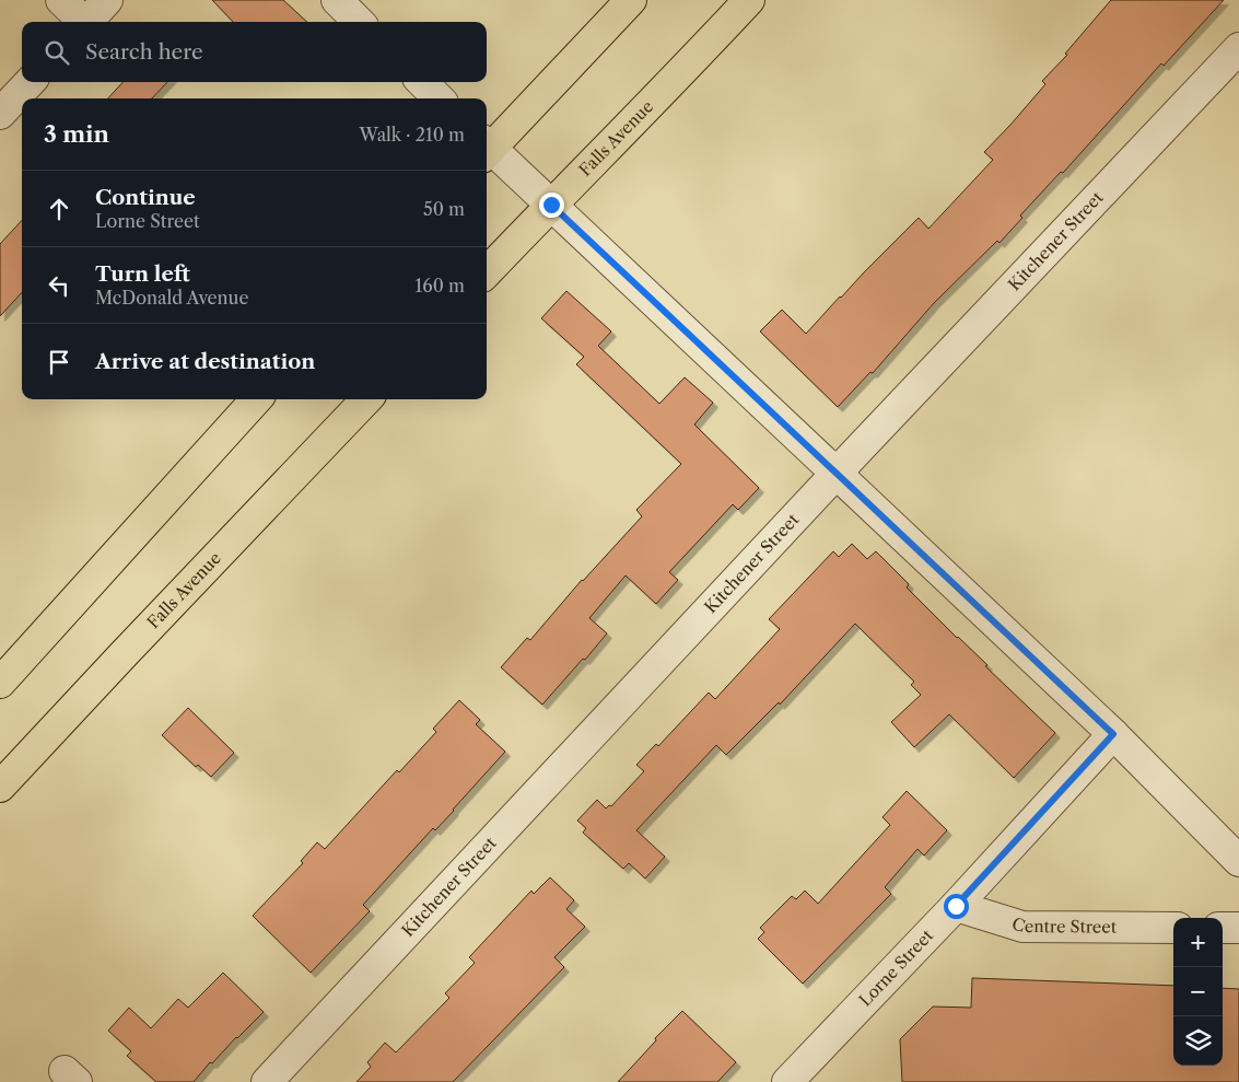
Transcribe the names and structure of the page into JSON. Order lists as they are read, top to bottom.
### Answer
{
  "streets": {
    "highway": ["Falls Avenue"],
    "street": ["Kitchener Street", "Centre Street", "Lorne Street"]
  },
  "crossings": [
    ["Centre Street", "Lorne Street"]
  ],
  "page": {
    "search": "Search here",
    "heading": ["3 min", "Walk · 210 m"],
    "list": [
      ["Continue", "Lorne Street", "50 m"],
      ["Turn left", "McDonald Avenue", "160 m"],
      "Arrive at destination"
    ],
    "map_buttons": ["+", "−"]
  }
}
